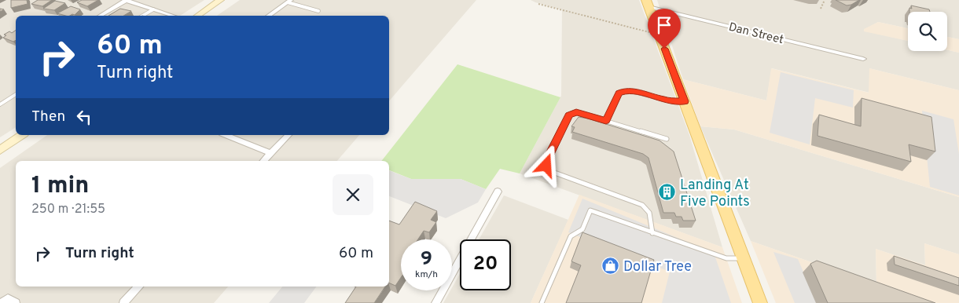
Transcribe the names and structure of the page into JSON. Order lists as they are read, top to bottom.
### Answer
{
  "streets": {
    "street": ["Dan Street"]
  },
  "places": {
    "building": ["Landing At Five Points"],
    "shop": ["Dollar Tree"]
  },
  "page": {
    "turn": ["60 m", "Turn right"],
    "then": "Then",
    "heading": ["1 min", "250 m · 21:55"],
    "list": [
      {
        "name": "Turn right",
        "value": "60 m"
      }
    ],
    "speed": "9 km/h",
    "limit": "20"
  }
}
